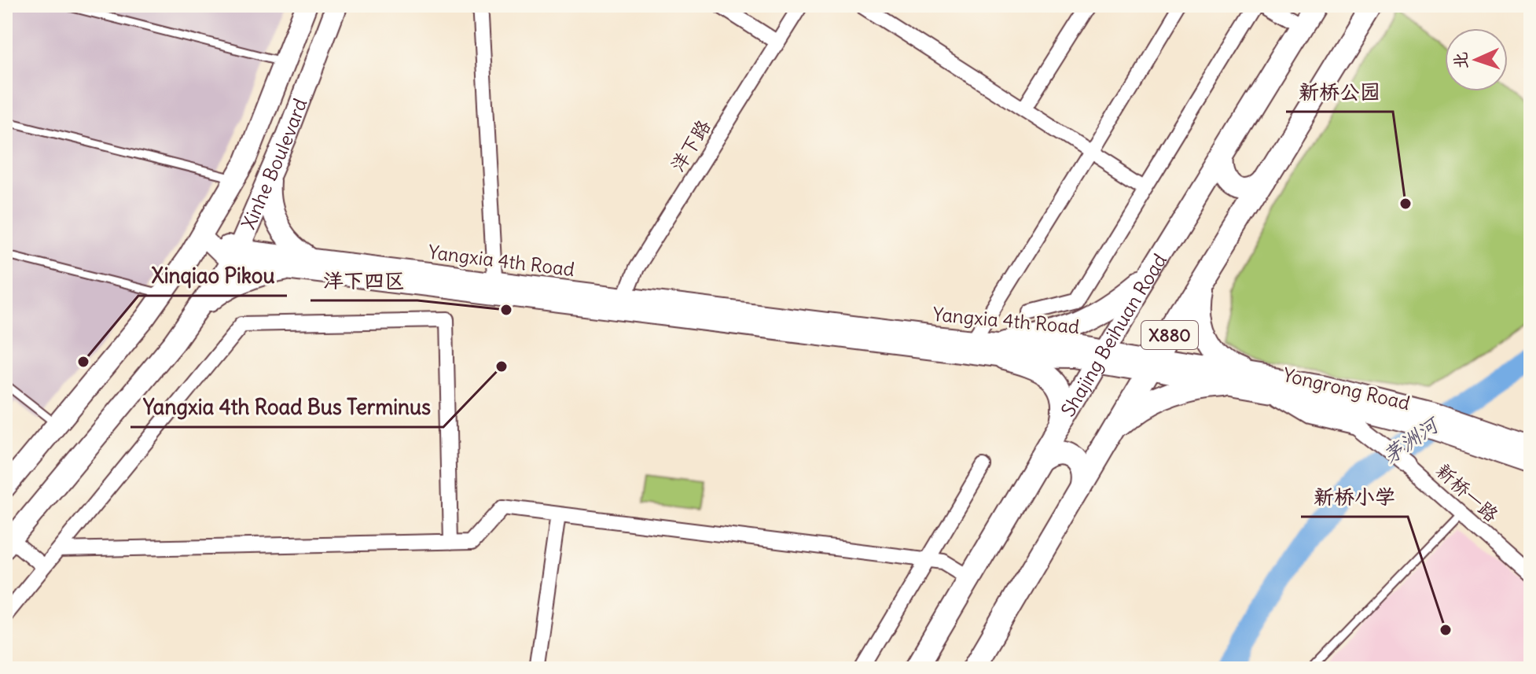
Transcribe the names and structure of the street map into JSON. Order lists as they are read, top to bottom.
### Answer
{
  "streets": {
    "main road": ["Xinhe Boulevard", "X880", "Shajing Beihuan Road"],
    "street": [
      "洋下路",
      "Yangxia 4th Road",
      "Yongrong Road",
      "新桥一路"
    ]
  },
  "crossings": [
    ["洋下路", "Yangxia 4th Road"],
    ["Xinhe Boulevard", "Yangxia 4th Road"],
    ["Yangxia 4th Road", "X880"],
    ["Yangxia 4th Road", "Shajing Beihuan Road"],
    ["Yangxia 4th Road", "Yongrong Road"],
    ["X880", "Yongrong Road"]
  ],
  "water": ["茅洲河"],
  "places": [
    "新桥公园",
    "洋下四区",
    "Xinqiao Pikou",
    "Yangxia 4th Road Bus Terminus",
    "新桥小学"
  ],
  "north": "left"
}
